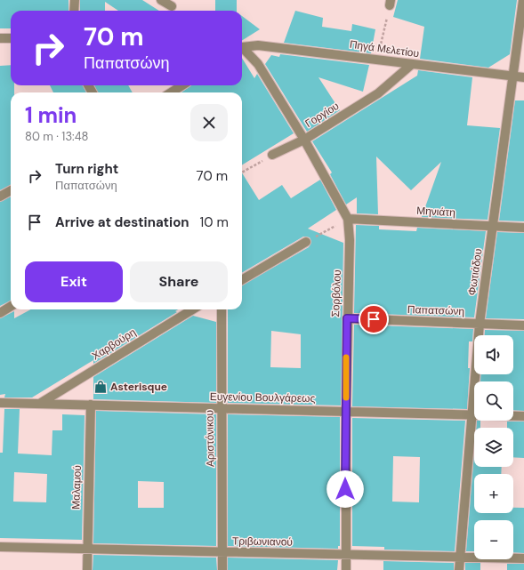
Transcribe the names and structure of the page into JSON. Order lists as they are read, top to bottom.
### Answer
{
  "streets": {
    "street": [
      "Πηγά Μελετίου",
      "Γοργίου",
      "Μηνιάτη",
      "Φωτιάδου",
      "Σορβόλου",
      "Παπατσώνη",
      "Χαρβούρη",
      "Ευγενίου Βουλγάρεως",
      "Αριστόνικου",
      "Μαλαμού",
      "Τριβωνιανού"
    ]
  },
  "crossings": [
    ["Πηγά Μελετίου", "Γοργίου"],
    ["Πηγά Μελετίου", "Φωτιάδου"],
    ["Γοργίου", "Σορβόλου"],
    ["Μηνιάτη", "Φωτιάδου"],
    ["Μηνιάτη", "Σορβόλου"],
    ["Φωτιάδου", "Παπατσώνη"],
    ["Φωτιάδου", "Ευγενίου Βουλγάρεως"],
    ["Φωτιάδου", "Τριβωνιανού"],
    ["Σορβόλου", "Παπατσώνη"],
    ["Σορβόλου", "Ευγενίου Βουλγάρεως"],
    ["Σορβόλου", "Τριβωνιανού"],
    ["Χαρβούρη", "Ευγενίου Βουλγάρεως"],
    ["Ευγενίου Βουλγάρεως", "Αριστόνικου"],
    ["Ευγενίου Βουλγάρεως", "Μαλαμού"],
    ["Αριστόνικου", "Τριβωνιανού"],
    ["Μαλαμού", "Τριβωνιανού"]
  ],
  "places": {
    "shop": ["Asterisque"]
  },
  "page": {
    "turn": ["70 m", "Παπατσώνη"],
    "heading": ["1 min", "80 m · 13:48"],
    "list": [
      {
        "name": "Turn right",
        "note": "Παπατσώνη",
        "value": "70 m"
      },
      {
        "name": "Arrive at destination",
        "value": "10 m"
      }
    ],
    "buttons": ["Exit", "Share"],
    "map_buttons": ["+", "−"]
  }
}
